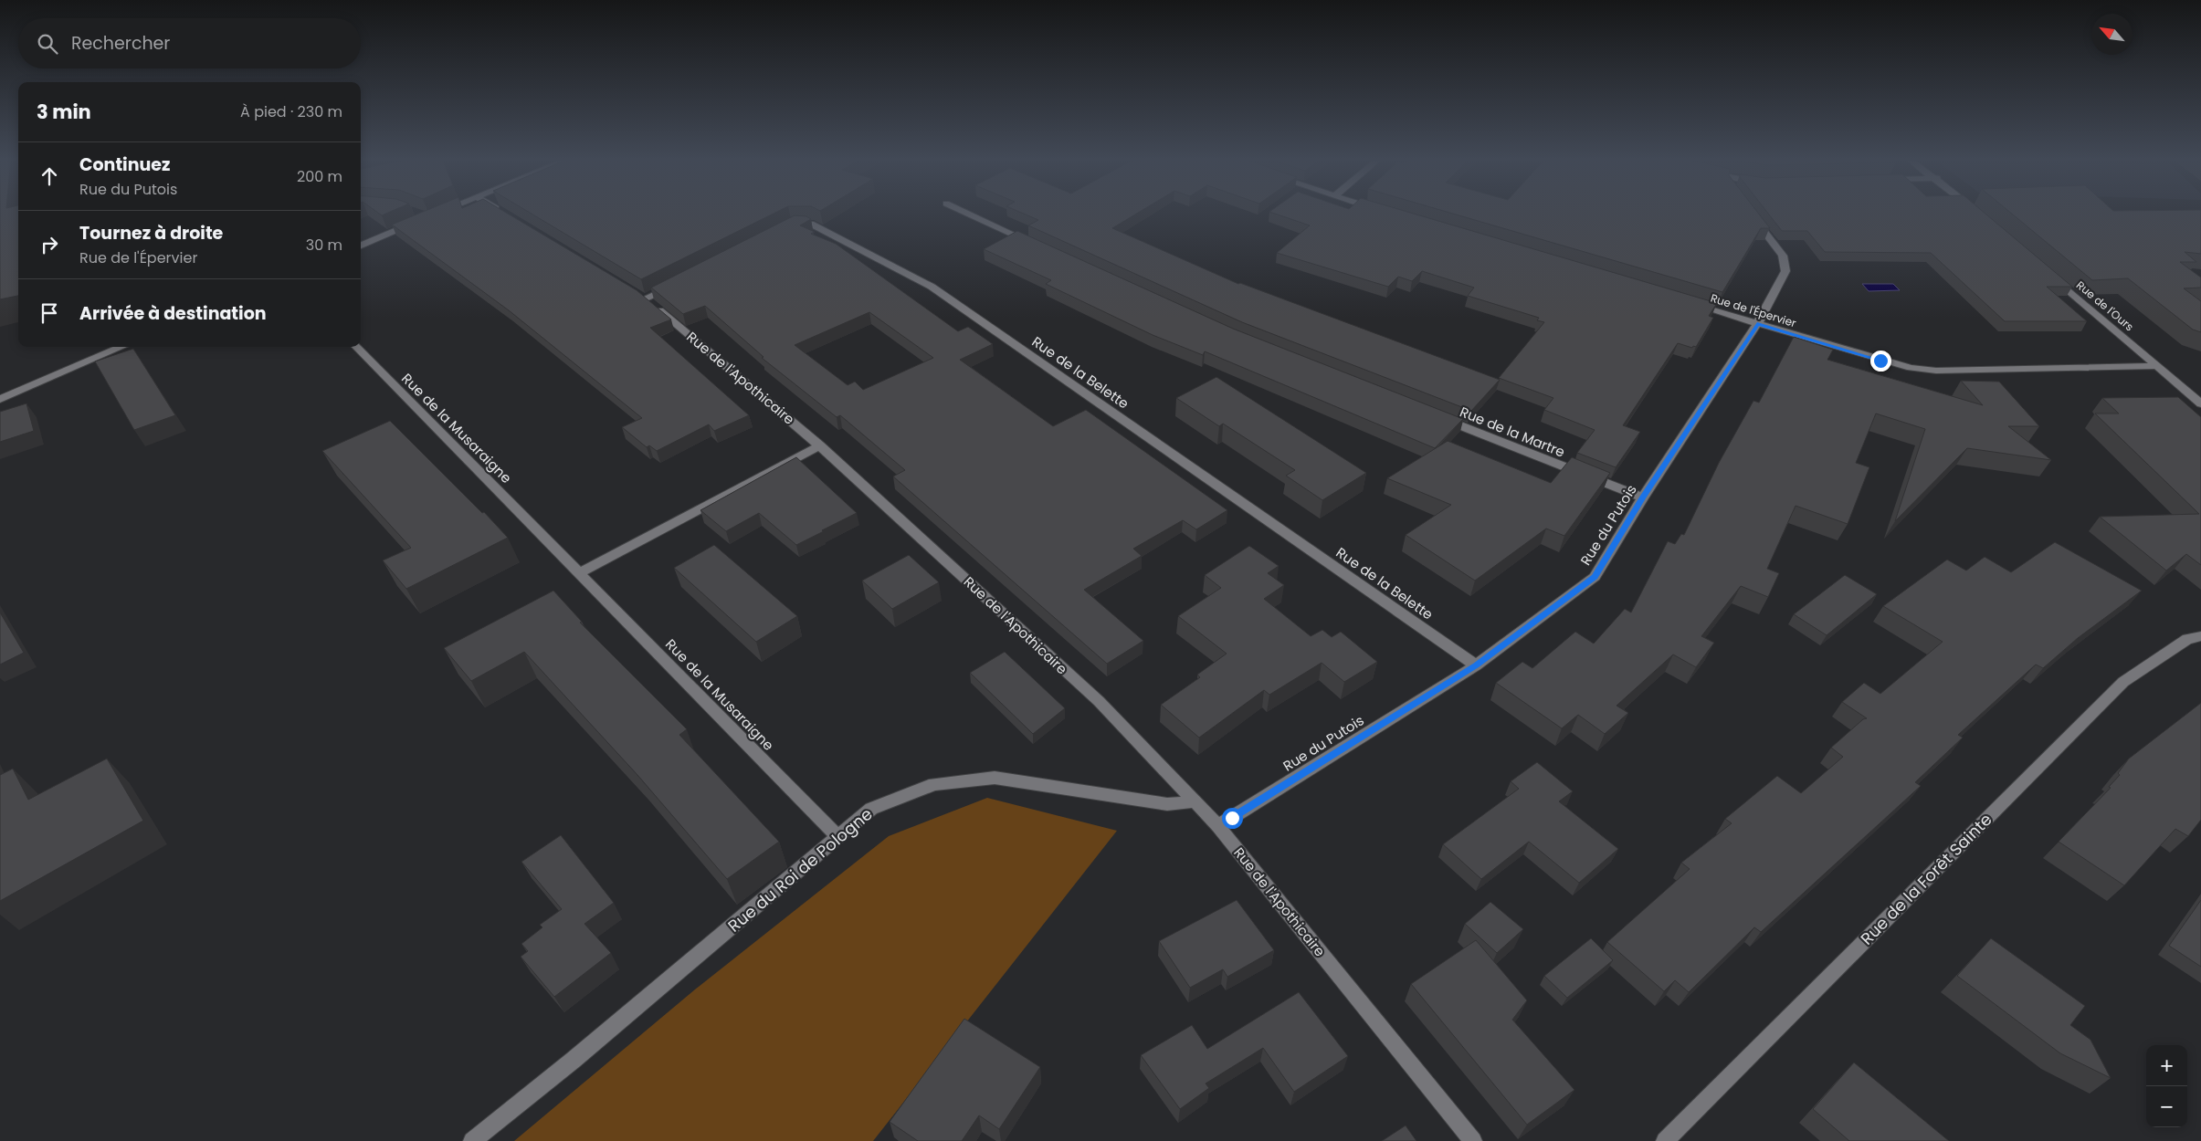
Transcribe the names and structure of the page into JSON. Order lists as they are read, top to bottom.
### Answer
{
  "streets": {
    "street": [
      "Rue de l'Ours",
      "Rue de l'Épervier",
      "Rue de la Belette",
      "Rue de l'Apothicaire",
      "Rue de la Musaraigne",
      "Rue de la Martre",
      "Rue du Putois",
      "Rue du Roi de Pologne",
      "Rue de la Forêt Sainte"
    ]
  },
  "crossings": [
    ["Rue de l'Ours", "Rue de l'Épervier"],
    ["Rue de l'Épervier", "Rue du Putois"],
    ["Rue de la Belette", "Rue du Putois"],
    ["Rue de l'Apothicaire", "Rue du Putois"],
    ["Rue de l'Apothicaire", "Rue du Roi de Pologne"],
    ["Rue de la Musaraigne", "Rue du Roi de Pologne"],
    ["Rue de la Martre", "Rue du Putois"]
  ],
  "north": "top left",
  "page": {
    "search": "Rechercher",
    "heading": ["3 min", "À pied · 230 m"],
    "list": [
      ["Continuez", "Rue du Putois", "200 m"],
      ["Tournez à droite", "Rue de l'Épervier", "30 m"],
      "Arrivée à destination"
    ],
    "map_buttons": ["+", "−"]
  }
}
